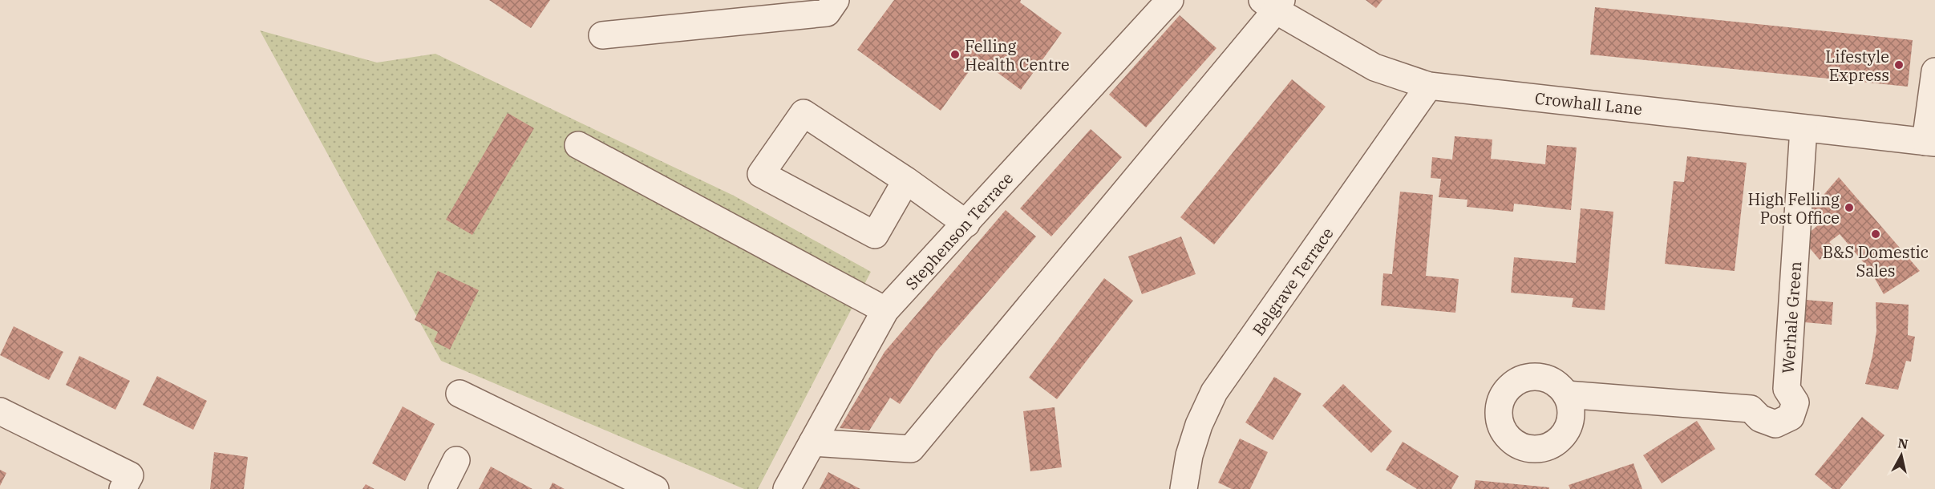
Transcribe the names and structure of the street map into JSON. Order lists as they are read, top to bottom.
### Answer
{
  "streets": {
    "street": [
      "Crowhall Lane",
      "Stephenson Terrace",
      "Belgrave Terrace",
      "Werhale Green"
    ]
  },
  "crossings": [
    ["Crowhall Lane", "Belgrave Terrace"],
    ["Crowhall Lane", "Werhale Green"]
  ],
  "places": [
    "Felling Health Centre",
    "Lifestyle Express",
    "High Felling Post Office",
    "B&S Domestic Sales"
  ],
  "north": "top"
}
